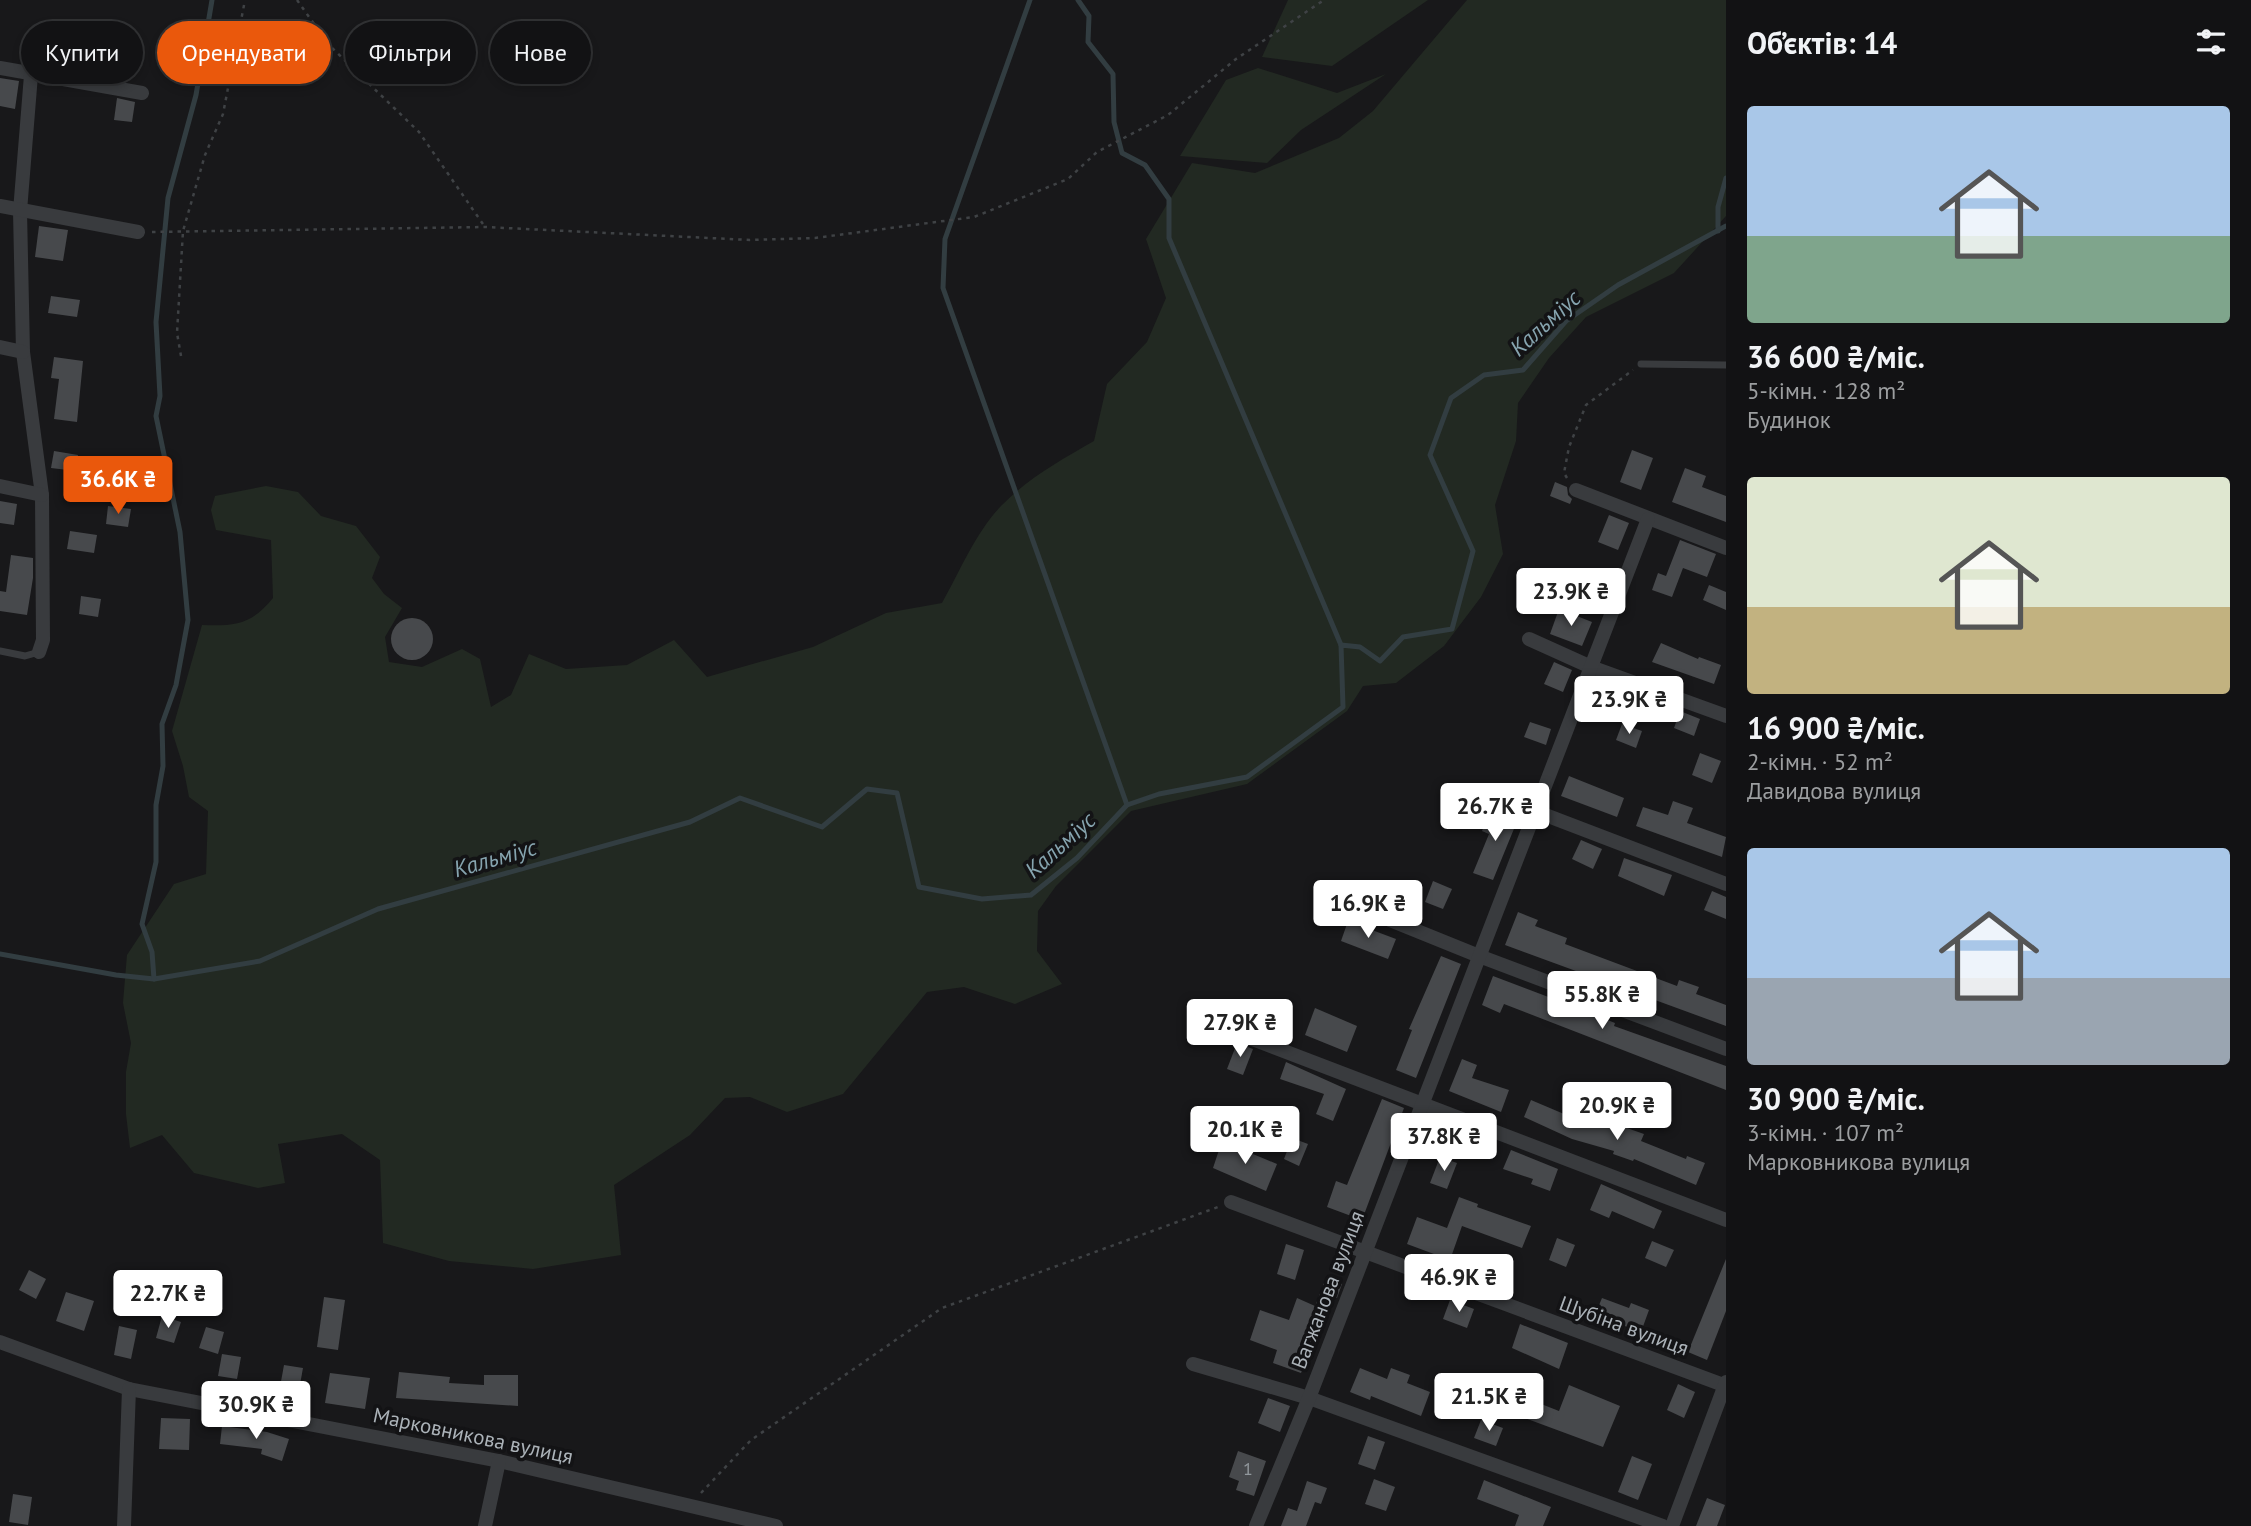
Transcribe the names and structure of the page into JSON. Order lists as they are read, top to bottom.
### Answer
{
  "streets": {
    "street": ["Вагжанова вулиця", "Шубіна вулиця", "Марковникова вулиця"]
  },
  "crossings": [
    ["Вагжанова вулиця", "Шубіна вулиця"]
  ],
  "water": ["Кальміус"],
  "house_numbers": ["1"],
  "page": {
    "heading": "Об’єктів: 14",
    "chip": [
      "Купити",
      "Орендувати",
      "Фільтри",
      "Нове"
    ],
    "list": [
      {
        "name": "36 600 ₴/міс.",
        "note": "5-кімн. · 128 m² · Будинок"
      },
      {
        "name": "16 900 ₴/міс.",
        "note": "2-кімн. · 52 m² · Давидова вулиця"
      },
      {
        "name": "30 900 ₴/міс.",
        "note": "3-кімн. · 107 m² · Марковникова вулиця"
      }
    ],
    "price": [
      "36.6K ₴",
      "23.9K ₴",
      "23.9K ₴",
      "26.7K ₴",
      "16.9K ₴",
      "55.8K ₴",
      "27.9K ₴",
      "20.9K ₴",
      "20.1K ₴",
      "37.8K ₴",
      "46.9K ₴",
      "22.7K ₴",
      "21.5K ₴",
      "30.9K ₴"
    ]
  }
}
